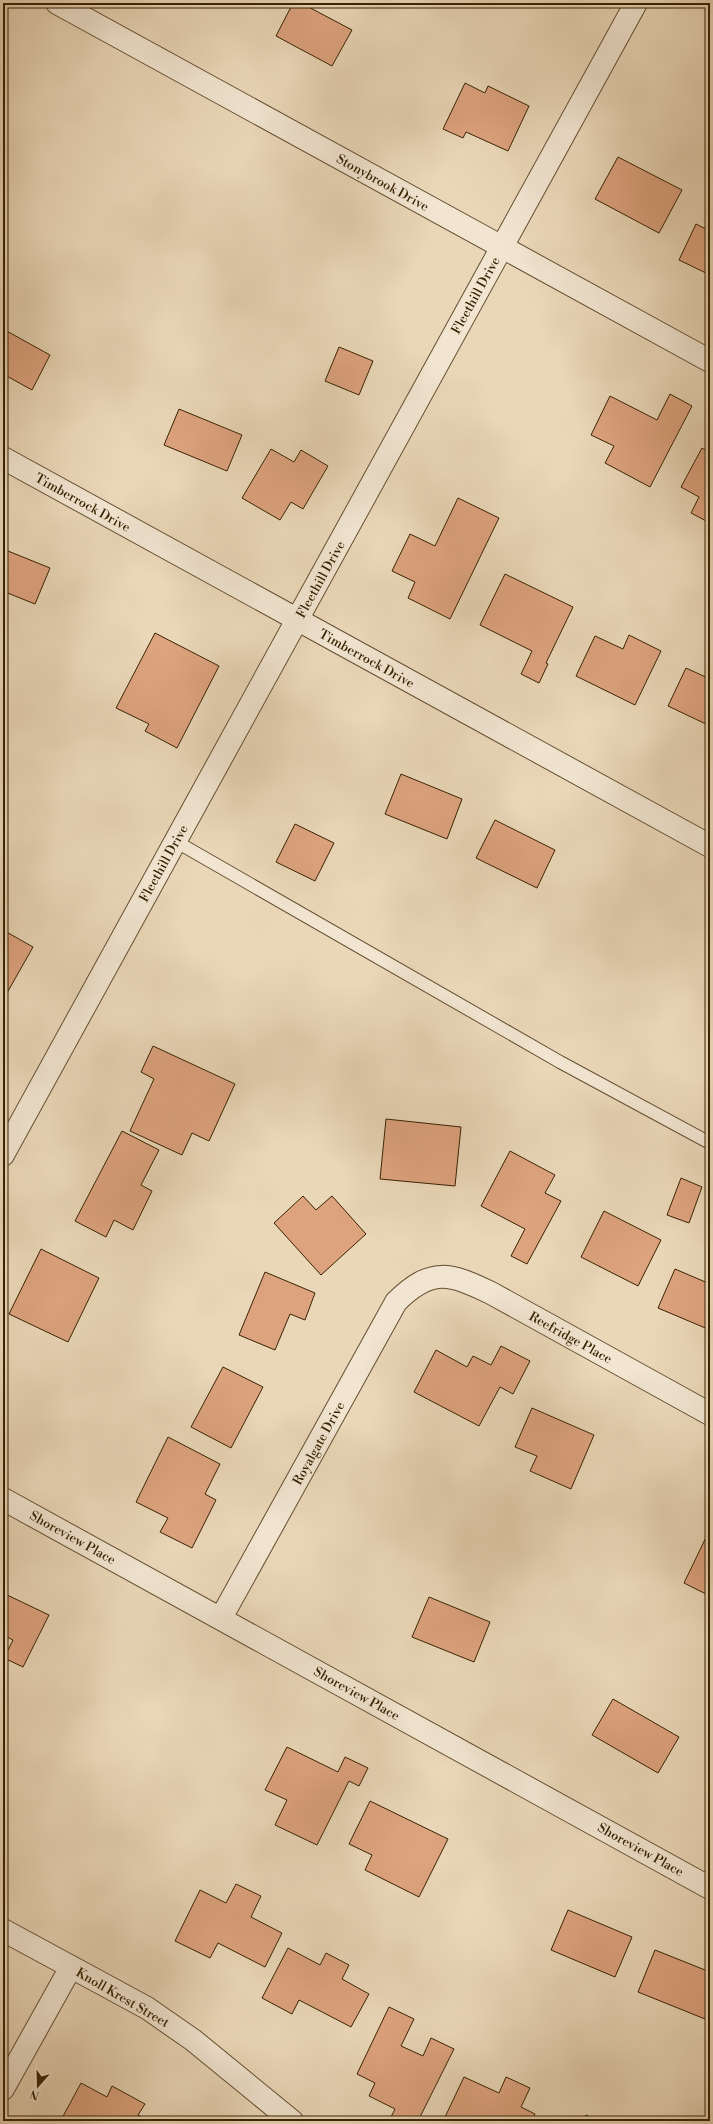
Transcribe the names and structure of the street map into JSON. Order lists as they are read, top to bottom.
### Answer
{
  "streets": {
    "street": [
      "Stonybrook Drive",
      "Fleethill Drive",
      "Timberrock Drive",
      "Reefridge Place",
      "Royalgate Drive",
      "Shoreview Place",
      "Knoll Krest Street"
    ]
  },
  "crossings": [
    ["Stonybrook Drive", "Fleethill Drive"],
    ["Fleethill Drive", "Timberrock Drive"],
    ["Reefridge Place", "Royalgate Drive"],
    ["Royalgate Drive", "Shoreview Place"]
  ],
  "north": "bottom"
}
